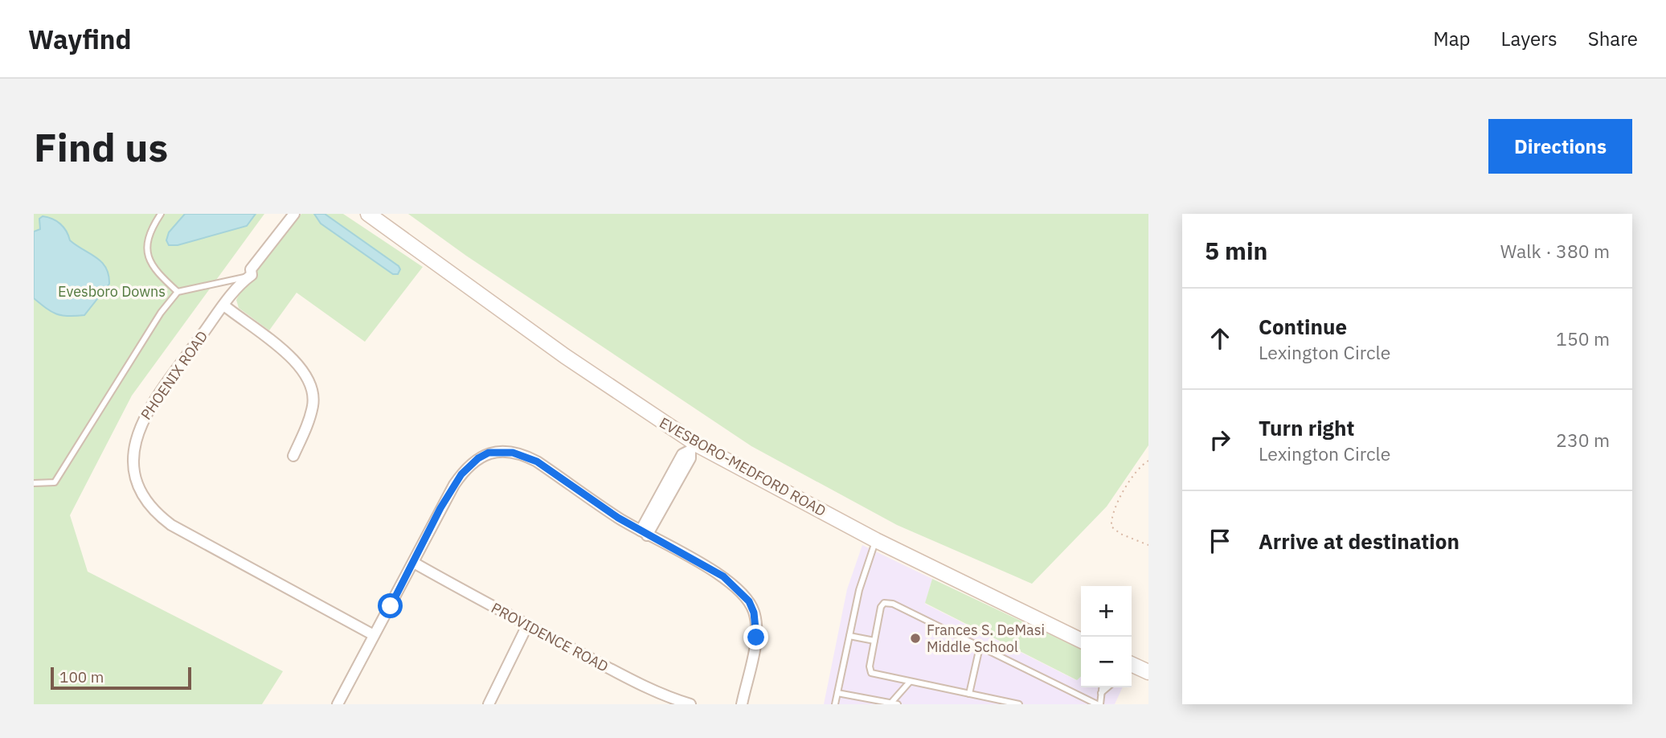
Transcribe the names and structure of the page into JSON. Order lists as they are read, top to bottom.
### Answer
{
  "streets": {
    "street": ["PHOENIX ROAD", "EVESBORO-MEDFORD ROAD", "PROVIDENCE ROAD"]
  },
  "parks": ["Evesboro Downs"],
  "places": ["Frances S. DeMasi Middle School"],
  "scale_bar": "100 m",
  "page": {
    "header": "Wayfind",
    "nav": ["Map", "Layers", "Share"],
    "buttons": "Directions",
    "title": "Find us",
    "heading": ["5 min", "Walk · 380 m"],
    "list": [
      ["Continue", "Lexington Circle", "150 m"],
      ["Turn right", "Lexington Circle", "230 m"],
      "Arrive at destination"
    ],
    "map_buttons": ["+", "−"],
    "scale": "100 m"
  }
}
